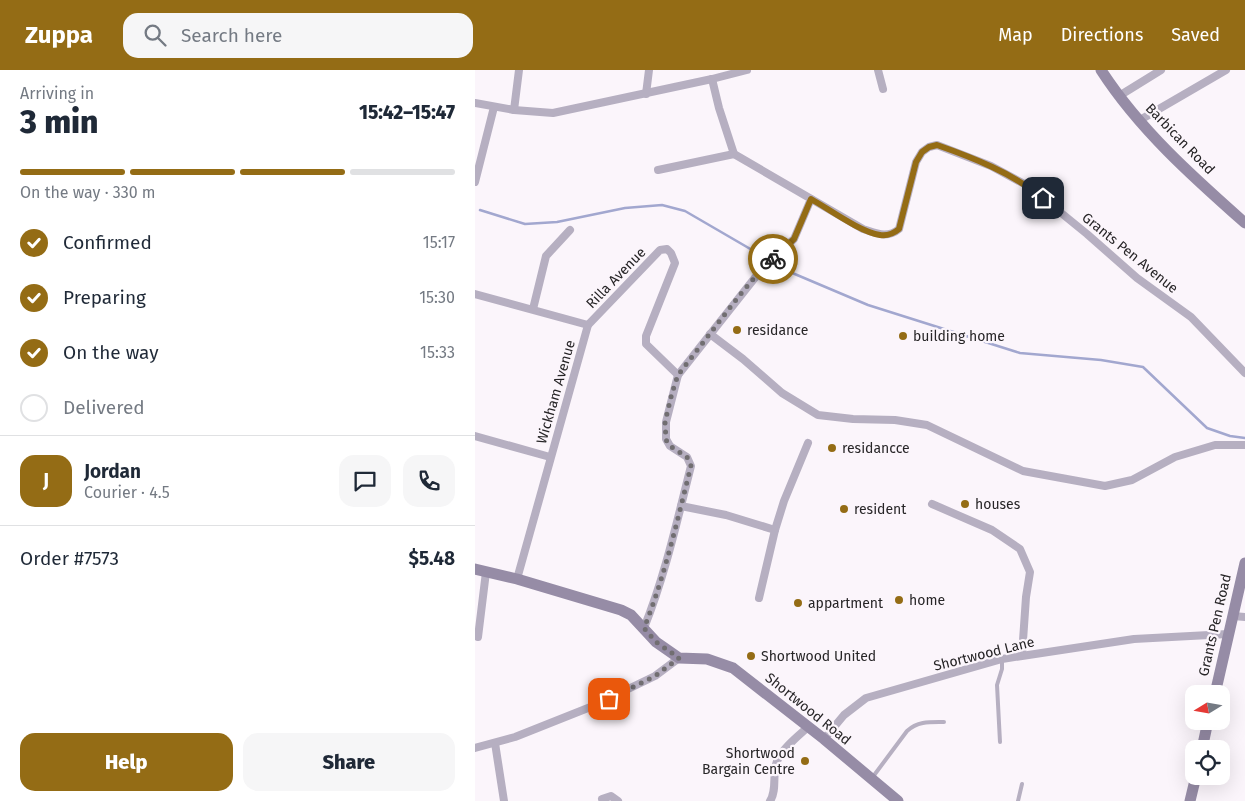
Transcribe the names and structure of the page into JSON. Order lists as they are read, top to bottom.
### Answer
{
  "streets": {
    "main road": ["Barbican Road", "Grants Pen Road", "Shortwood Road"],
    "street": [
      "Grants Pen Avenue",
      "Rilla Avenue",
      "Wickham Avenue",
      "Shortwood Lane"
    ]
  },
  "crossings": [
    ["Rilla Avenue", "Wickham Avenue"],
    ["Grants Pen Road", "Shortwood Lane"],
    ["Shortwood Lane", "Shortwood Road"]
  ],
  "places": [
    "residance",
    "building home",
    "residancce",
    "houses",
    "resident",
    "home",
    "appartment",
    "Shortwood United",
    "Shortwood Bargain Centre"
  ],
  "north": "left",
  "page": {
    "header": "Zuppa",
    "search": "Search here",
    "nav": ["Map", "Directions", "Saved"],
    "heading": ["3 min", "Arriving in", "15:42–15:47"],
    "panel": [
      "Jordan",
      "Courier · 4.5",
      "Order #7573",
      "$5.48"
    ],
    "bar": "On the way · 330 m",
    "list": [
      ["Confirmed", "15:17"],
      ["Preparing", "15:30"],
      ["On the way", "15:33"],
      "Delivered"
    ],
    "round": "J",
    "buttons": ["Help", "Share"]
  }
}
